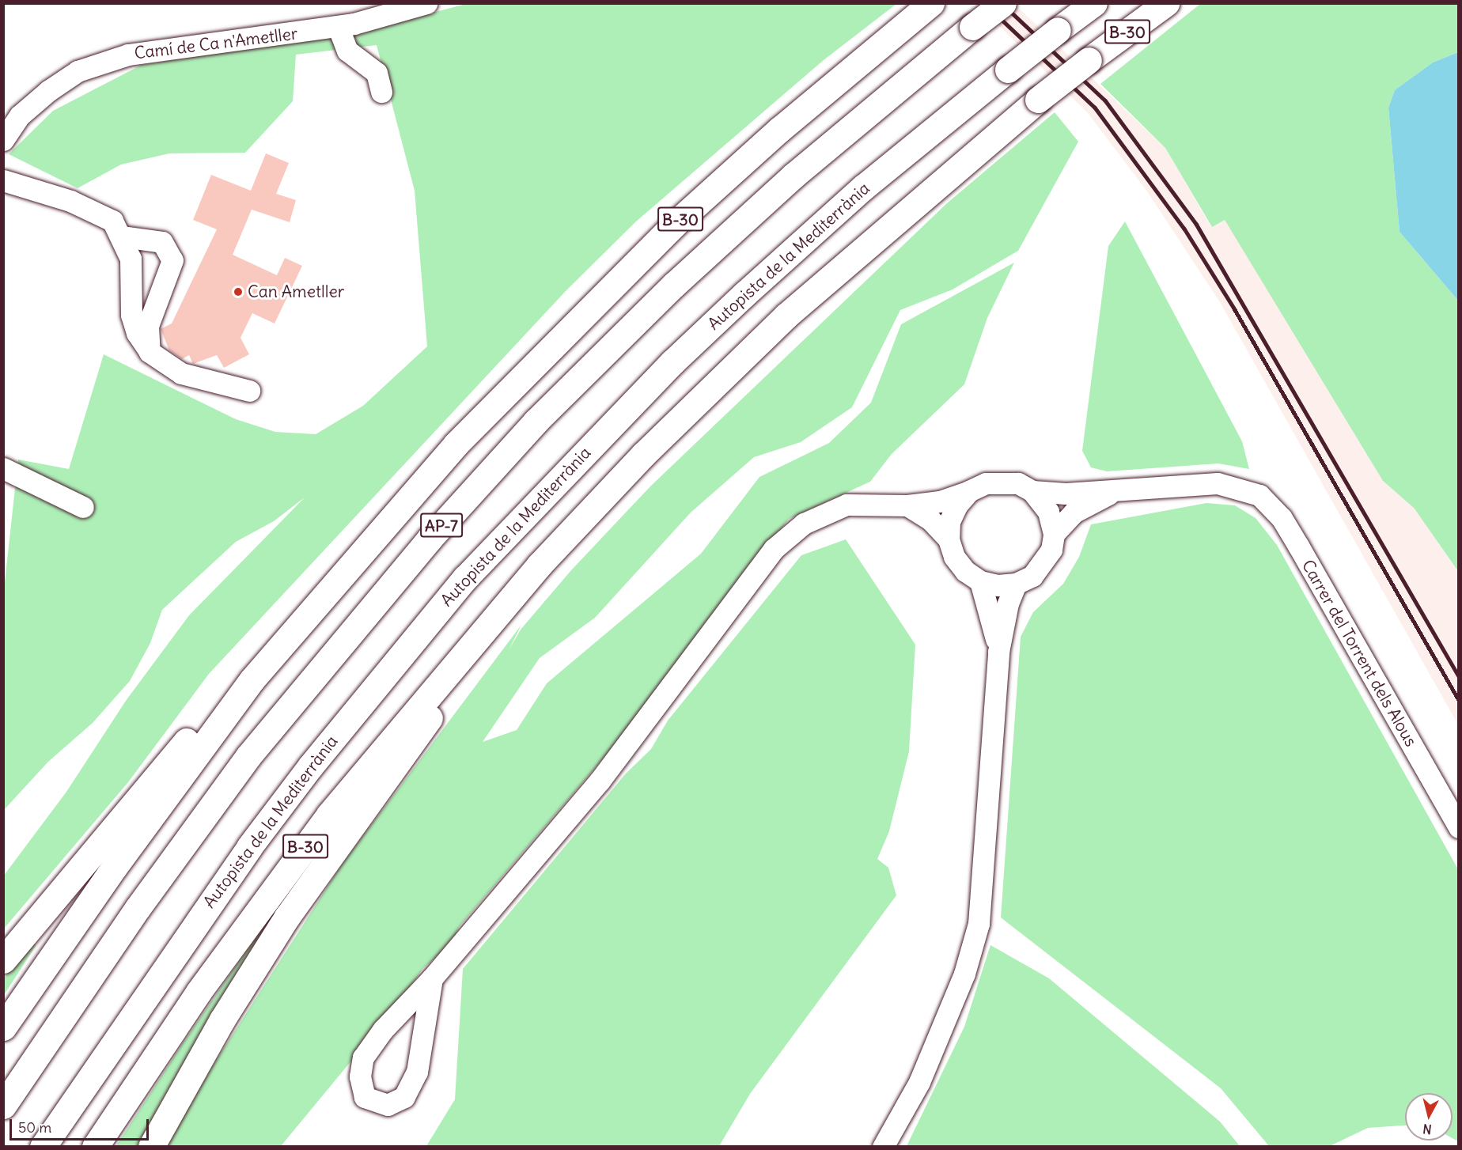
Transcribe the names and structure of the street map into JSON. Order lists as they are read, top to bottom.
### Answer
{
  "streets": {
    "highway": ["B-30", "Autopista de la Mediterrània", "AP-7"],
    "street": ["Camí de Ca n'Ametller", "Carrer del Torrent dels Alous"]
  },
  "places": ["Can Ametller"],
  "scale_bar": "50 m",
  "north": "bottom"
}
